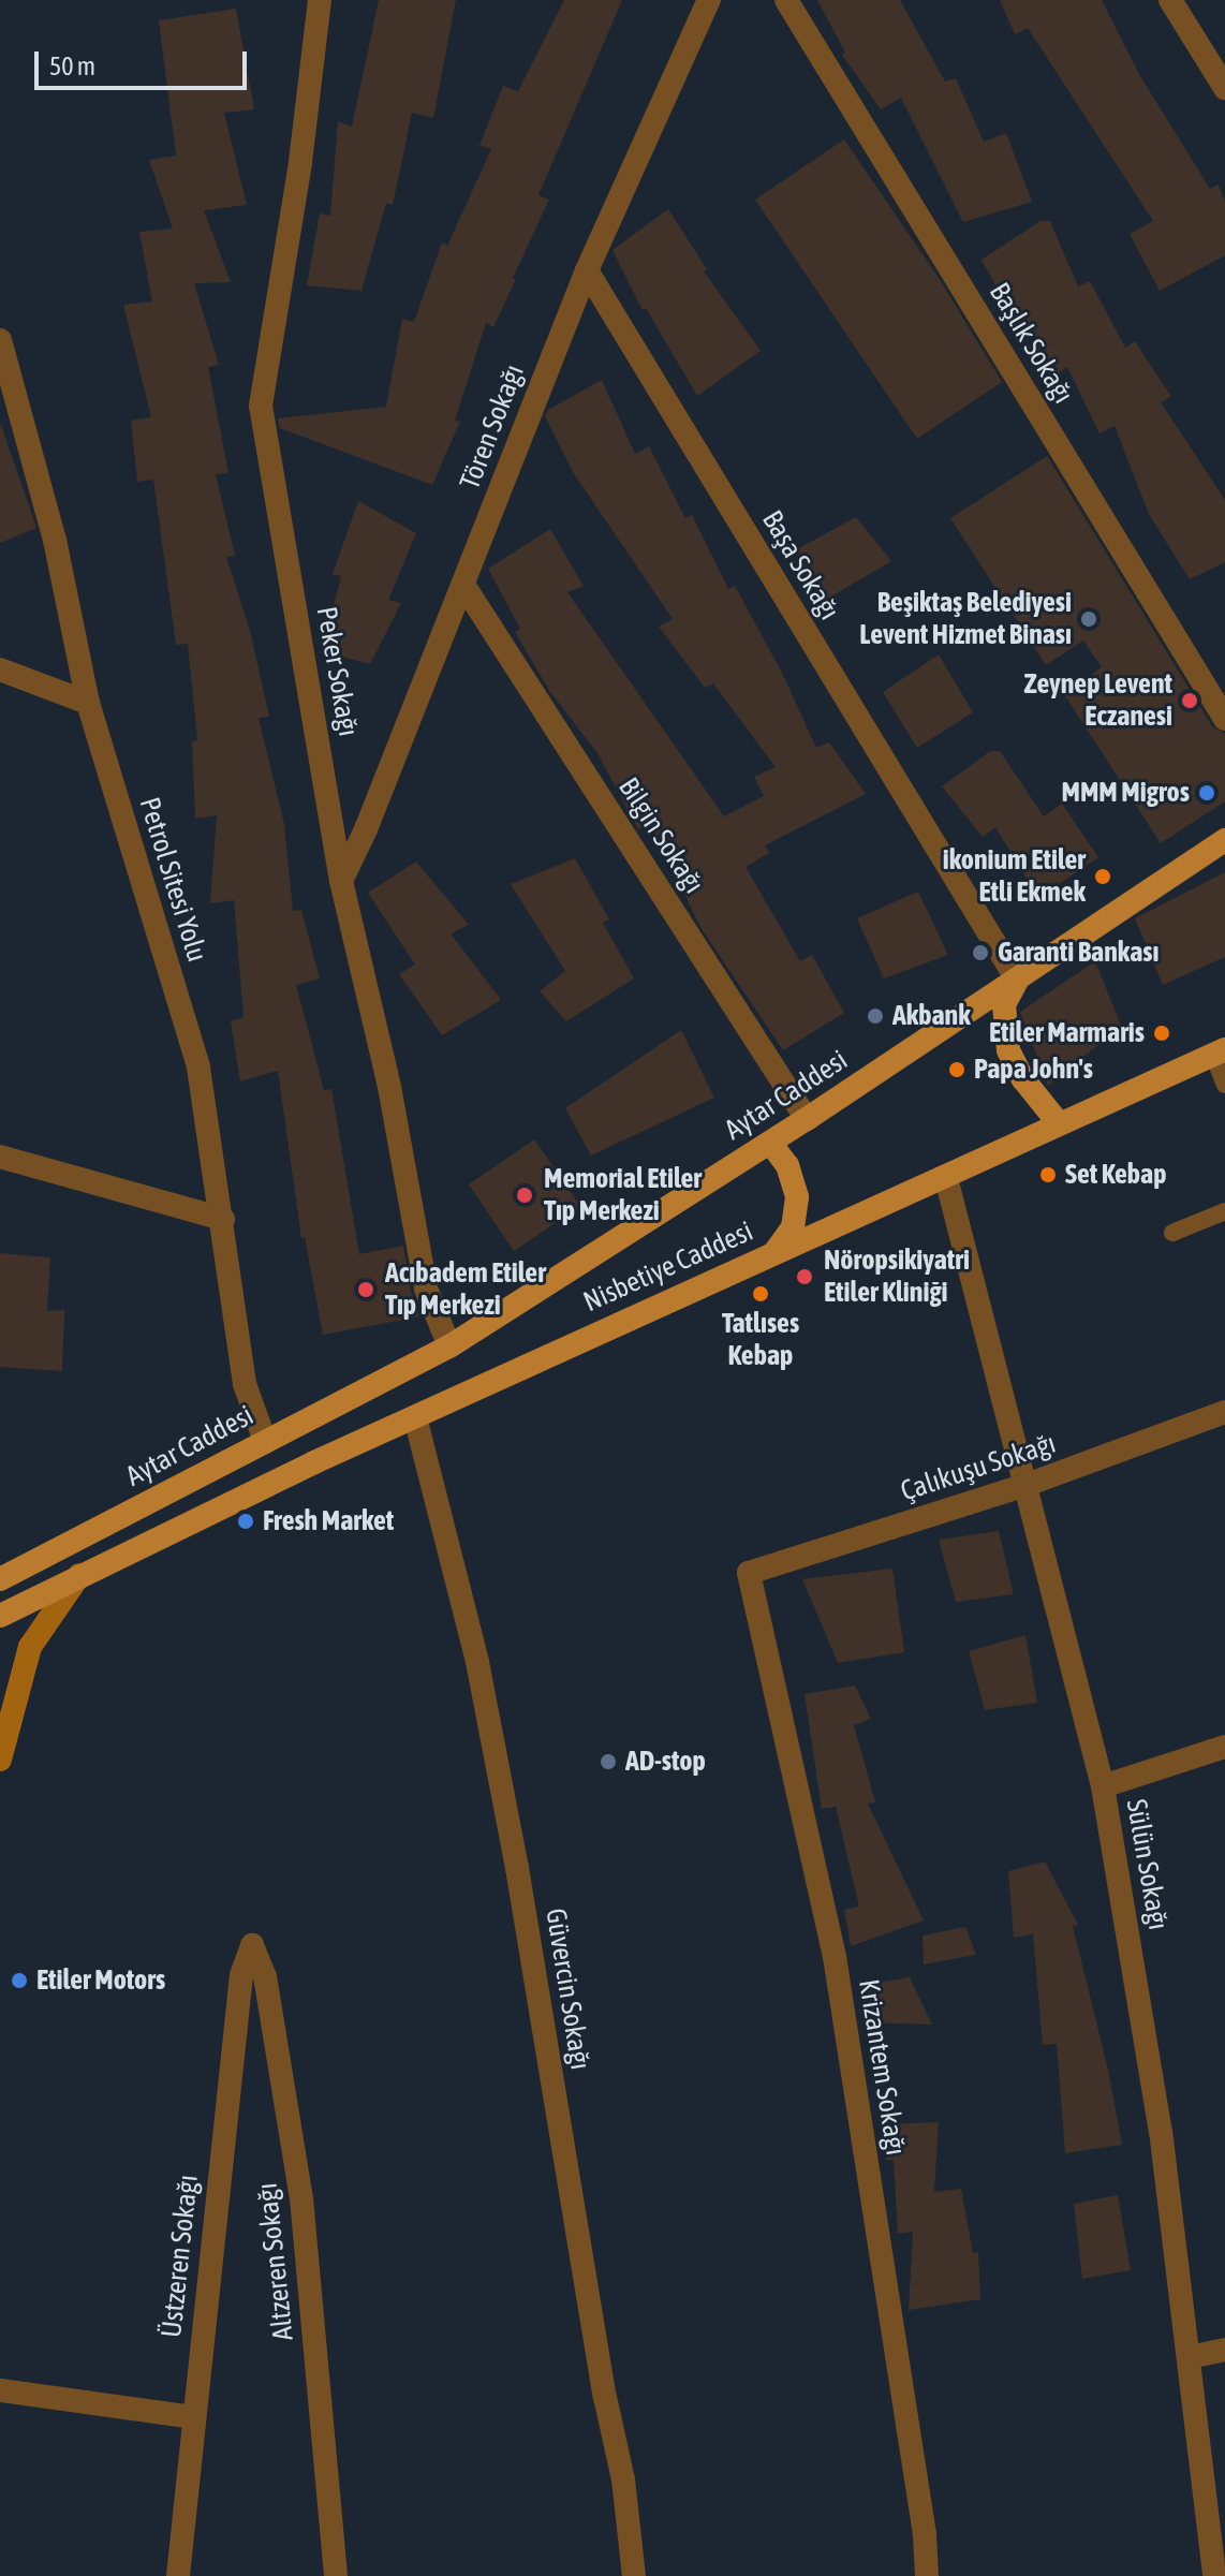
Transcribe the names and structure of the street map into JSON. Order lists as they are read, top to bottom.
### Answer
{
  "streets": {
    "main road": ["Aytar Caddesi", "Nisbetiye Caddesi"],
    "street": [
      "Başlık Sokağı",
      "Tören Sokağı",
      "Başa Sokağı",
      "Peker Sokağı",
      "Bilgin Sokağı",
      "Petrol Sitesi Yolu",
      "Çalıkuşu Sokağı",
      "Sülün Sokağı",
      "Güvercin Sokağı",
      "Krizantem Sokağı",
      "Üstzeren Sokağı",
      "Altzeren Sokağı"
    ]
  },
  "crossings": [
    ["Tören Sokağı", "Başa Sokağı"],
    ["Tören Sokağı", "Peker Sokağı"],
    ["Tören Sokağı", "Bilgin Sokağı"],
    ["Başa Sokağı", "Aytar Caddesi"],
    ["Peker Sokağı", "Aytar Caddesi"],
    ["Bilgin Sokağı", "Aytar Caddesi"],
    ["Petrol Sitesi Yolu", "Aytar Caddesi"],
    ["Nisbetiye Caddesi", "Sülün Sokağı"],
    ["Nisbetiye Caddesi", "Güvercin Sokağı"],
    ["Çalıkuşu Sokağı", "Sülün Sokağı"],
    ["Çalıkuşu Sokağı", "Krizantem Sokağı"],
    ["Üstzeren Sokağı", "Altzeren Sokağı"]
  ],
  "places": [
    "Beşiktaş Belediyesi Levent Hizmet Binası",
    "Zeynep Levent Eczanesi",
    "MMM Migros",
    "ikonium Etiler Etli Ekmek",
    "Garanti Bankası",
    "Akbank",
    "Etiler Marmaris",
    "Papa John's",
    "Set Kebap",
    "Memorial Etiler Tıp Merkezi",
    "Nöropsikiyatri Etiler Kliniği",
    "Acıbadem Etiler Tıp Merkezi",
    "Tatlıses Kebap",
    "Fresh Market",
    "AD-stop",
    "Etiler Motors"
  ],
  "scale_bar": "50 m"
}
